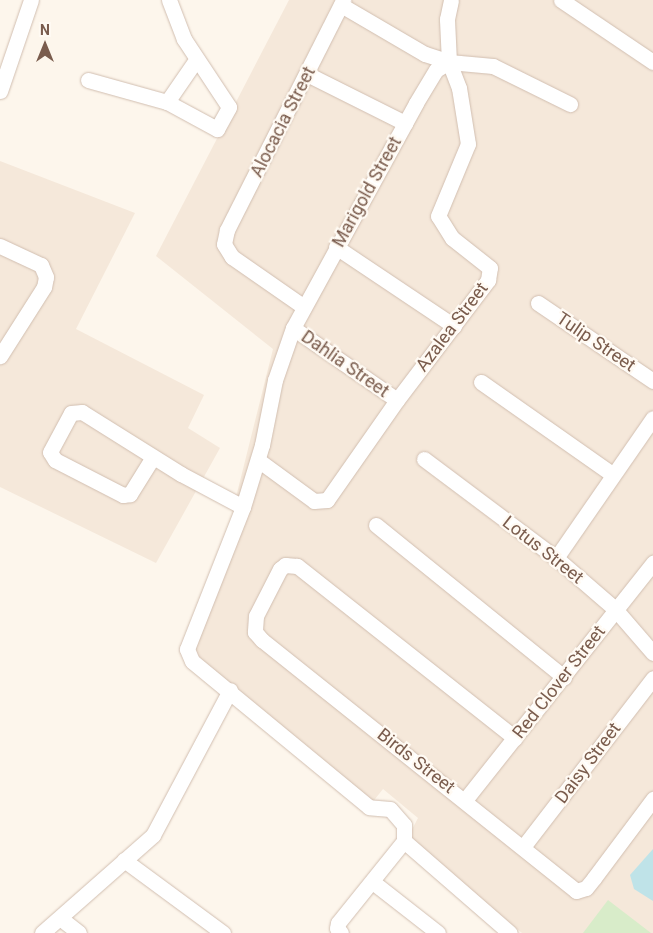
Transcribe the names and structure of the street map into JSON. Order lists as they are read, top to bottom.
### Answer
{
  "streets": {
    "street": [
      "Alocacia Street",
      "Marigold Street",
      "Azalea Street",
      "Tulip Street",
      "Dahlia Street",
      "Lotus Street",
      "Red Clover Street",
      "Birds Street",
      "Daisy Street"
    ]
  },
  "crossings": [
    ["Alocacia Street", "Marigold Street"],
    ["Marigold Street", "Azalea Street"],
    ["Marigold Street", "Dahlia Street"],
    ["Azalea Street", "Dahlia Street"],
    ["Lotus Street", "Red Clover Street"],
    ["Red Clover Street", "Birds Street"],
    ["Birds Street", "Daisy Street"]
  ],
  "north": "top"
}
